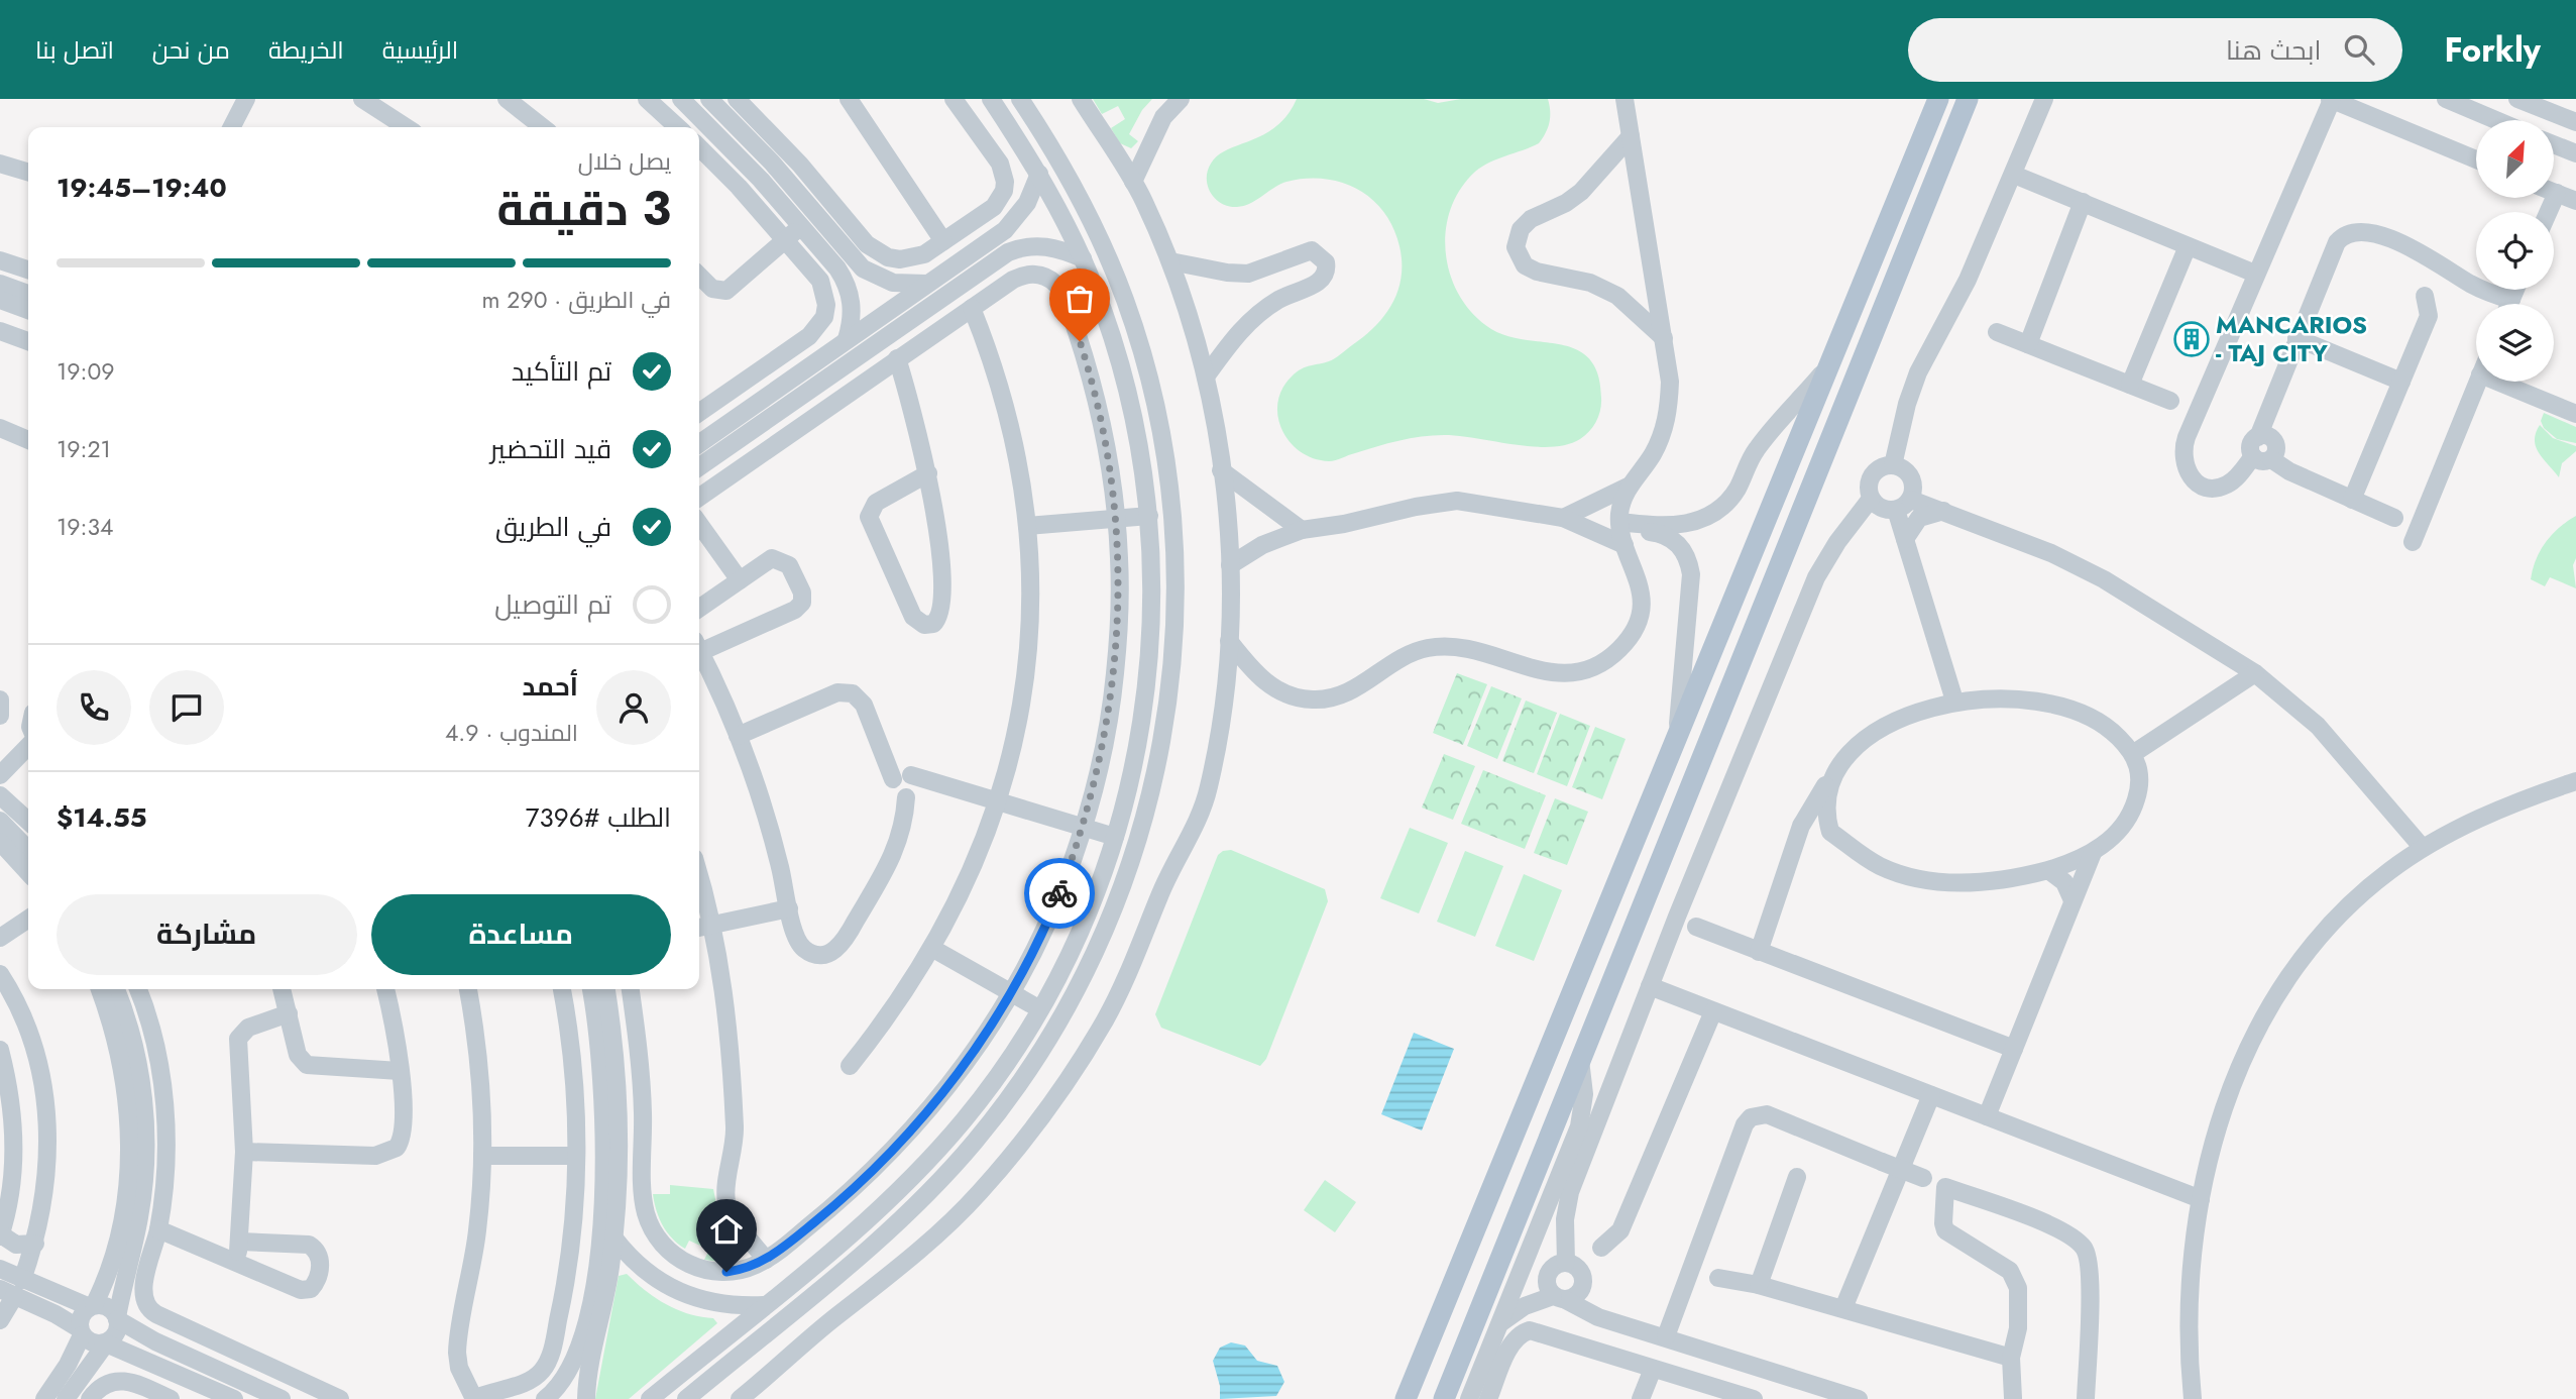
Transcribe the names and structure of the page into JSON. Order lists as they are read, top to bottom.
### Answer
{
  "places": {
    "building": ["MANCARIOS - TAJ CITY"]
  },
  "north": "top right",
  "page": {
    "header": "Forkly",
    "search": "ابحث هنا",
    "nav": [
      "الرئيسية",
      "الخريطة",
      "من نحن",
      "اتصل بنا"
    ],
    "heading": ["3 دقيقة", "يصل خلال", "19:40–19:45"],
    "panel": [
      "أحمد",
      "المندوب · 4.9",
      "الطلب #7396",
      "$14.55"
    ],
    "bar": "في الطريق · 290 m",
    "list": [
      ["تم التأكيد", "19:09"],
      ["قيد التحضير", "19:21"],
      ["في الطريق", "19:34"],
      "تم التوصيل"
    ],
    "buttons": ["مساعدة", "مشاركة"]
  }
}
